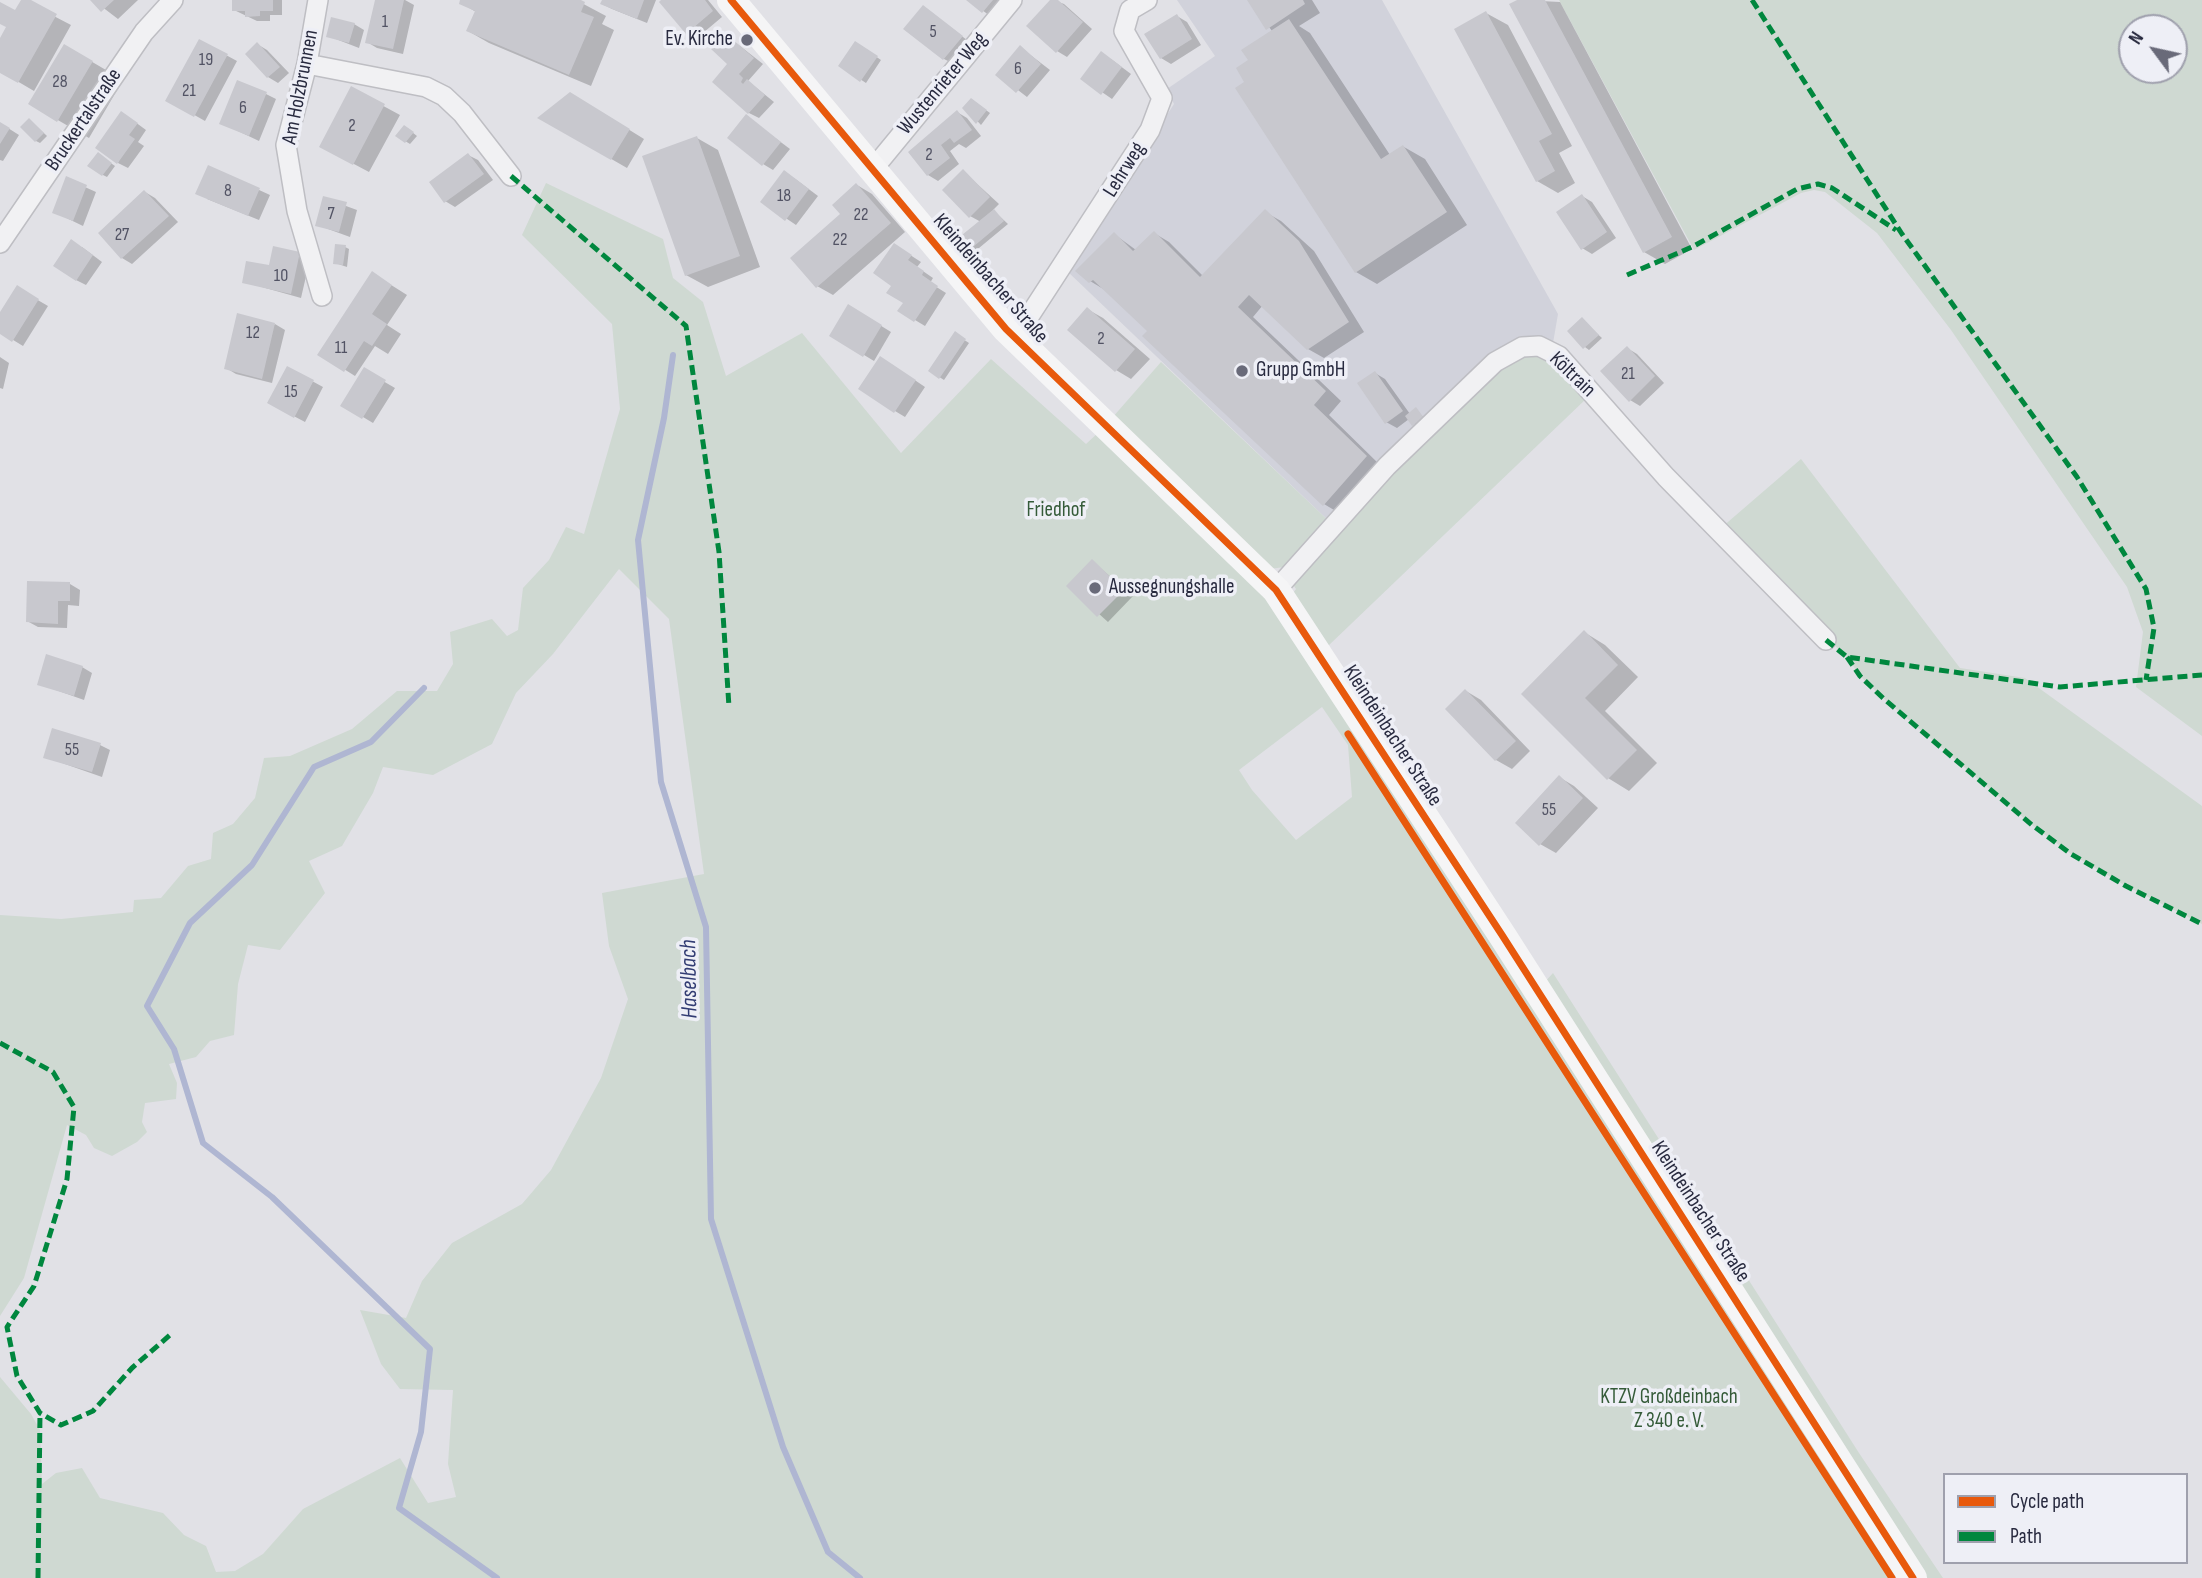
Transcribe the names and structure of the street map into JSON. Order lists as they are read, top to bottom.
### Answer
{
  "streets": {
    "street": [
      "Wustenrieter Weg",
      "Am Holzbrunnen",
      "Bruckertalstraße",
      "Lehrweg",
      "Kleindeinbacher Straße",
      "Költrain"
    ]
  },
  "crossings": [
    ["Wustenrieter Weg", "Kleindeinbacher Straße"],
    ["Lehrweg", "Kleindeinbacher Straße"],
    ["Kleindeinbacher Straße", "Költrain"]
  ],
  "water": ["Haselbach"],
  "parks": ["Friedhof", "KTZV Großdeinbach Z 340 e. V."],
  "places": ["Ev. Kirche", "Grupp GmbH", "Aussegnungshalle"],
  "house_numbers": [
    "1",
    "5",
    "19",
    "6",
    "28",
    "21",
    "6",
    "2",
    "2",
    "8",
    "18",
    "7",
    "22",
    "27",
    "22",
    "10",
    "12",
    "2",
    "11",
    "21",
    "15",
    "55",
    "55"
  ],
  "legend": ["Cycle path", "Path"],
  "north": "top left"
}
